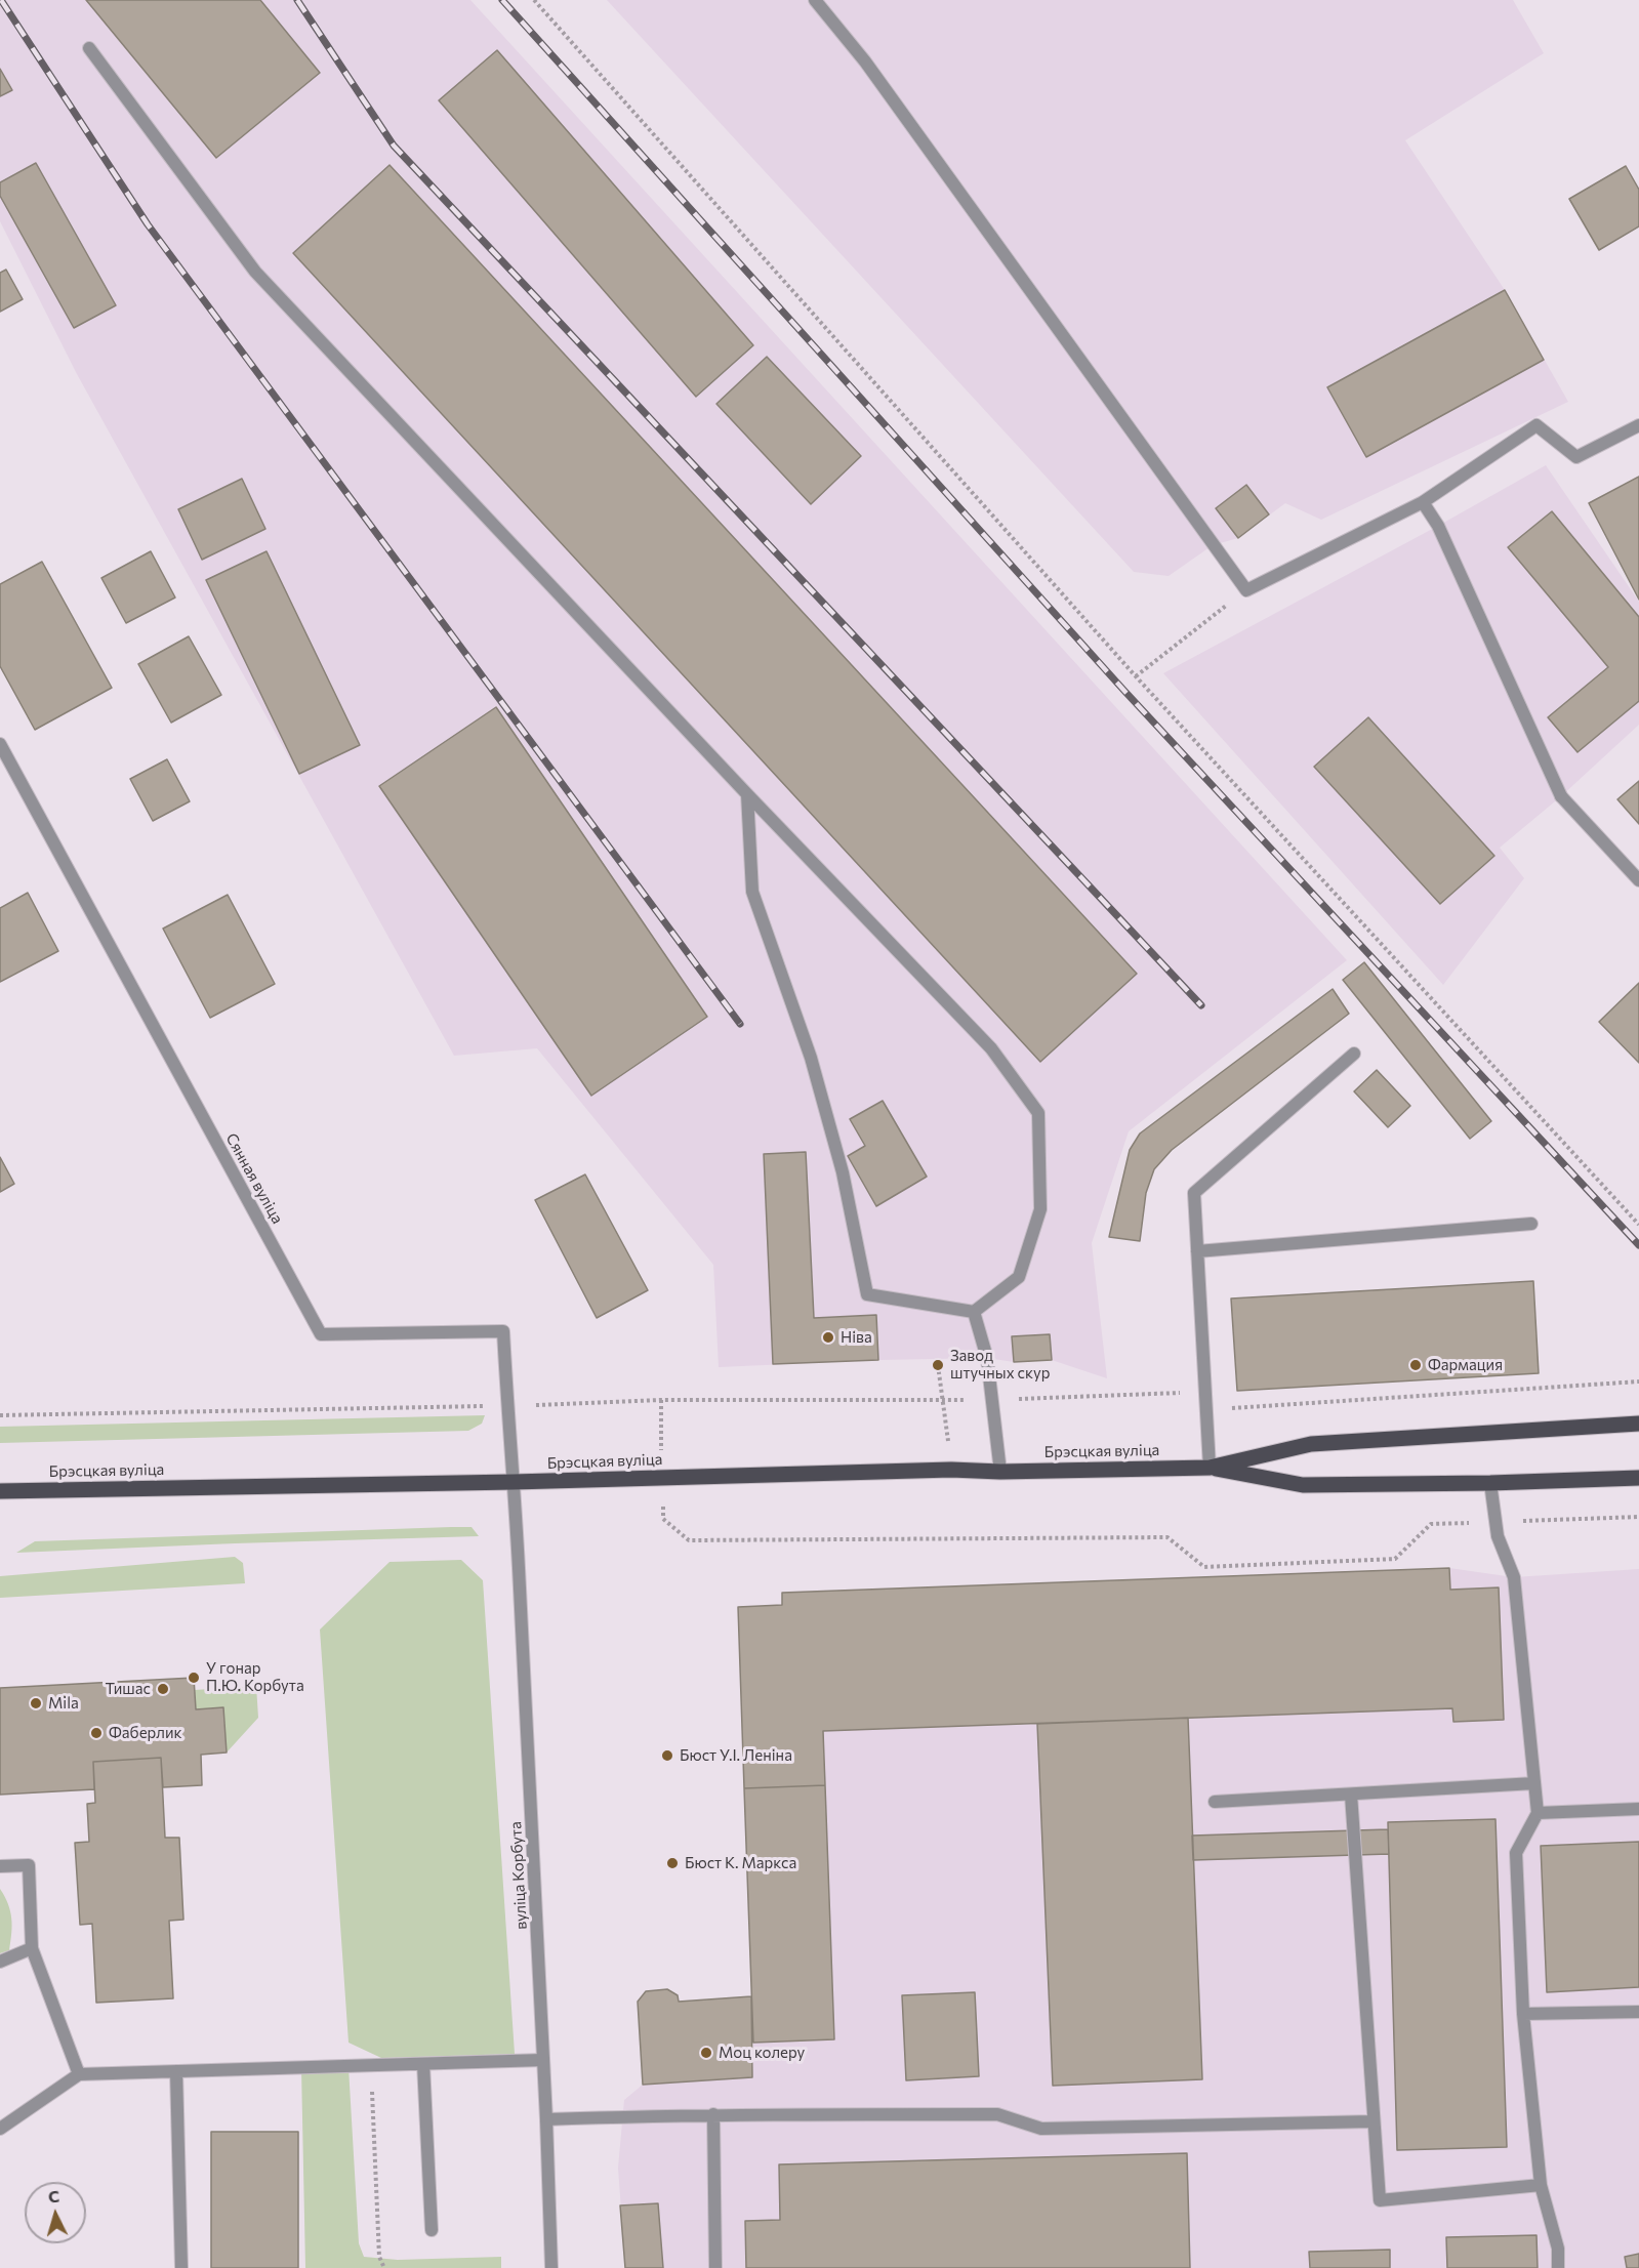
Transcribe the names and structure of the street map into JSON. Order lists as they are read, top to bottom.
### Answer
{
  "streets": {
    "main road": ["Брэсцкая вуліца"],
    "street": ["Сянная вуліца", "вуліца Корбута"]
  },
  "crossings": [
    ["Сянная вуліца", "Брэсцкая вуліца"],
    ["Сянная вуліца", "вуліца Корбута"],
    ["Брэсцкая вуліца", "вуліца Корбута"]
  ],
  "places": [
    "Ніва",
    "Завод штучных скур",
    "Фармация",
    "У гонар П.Ю. Корбута",
    "Тишас",
    "Mila",
    "Фаберлик",
    "Бюст У.І. Леніна",
    "Бюст К. Маркса",
    "Моц колеру"
  ],
  "north": "top"
}
